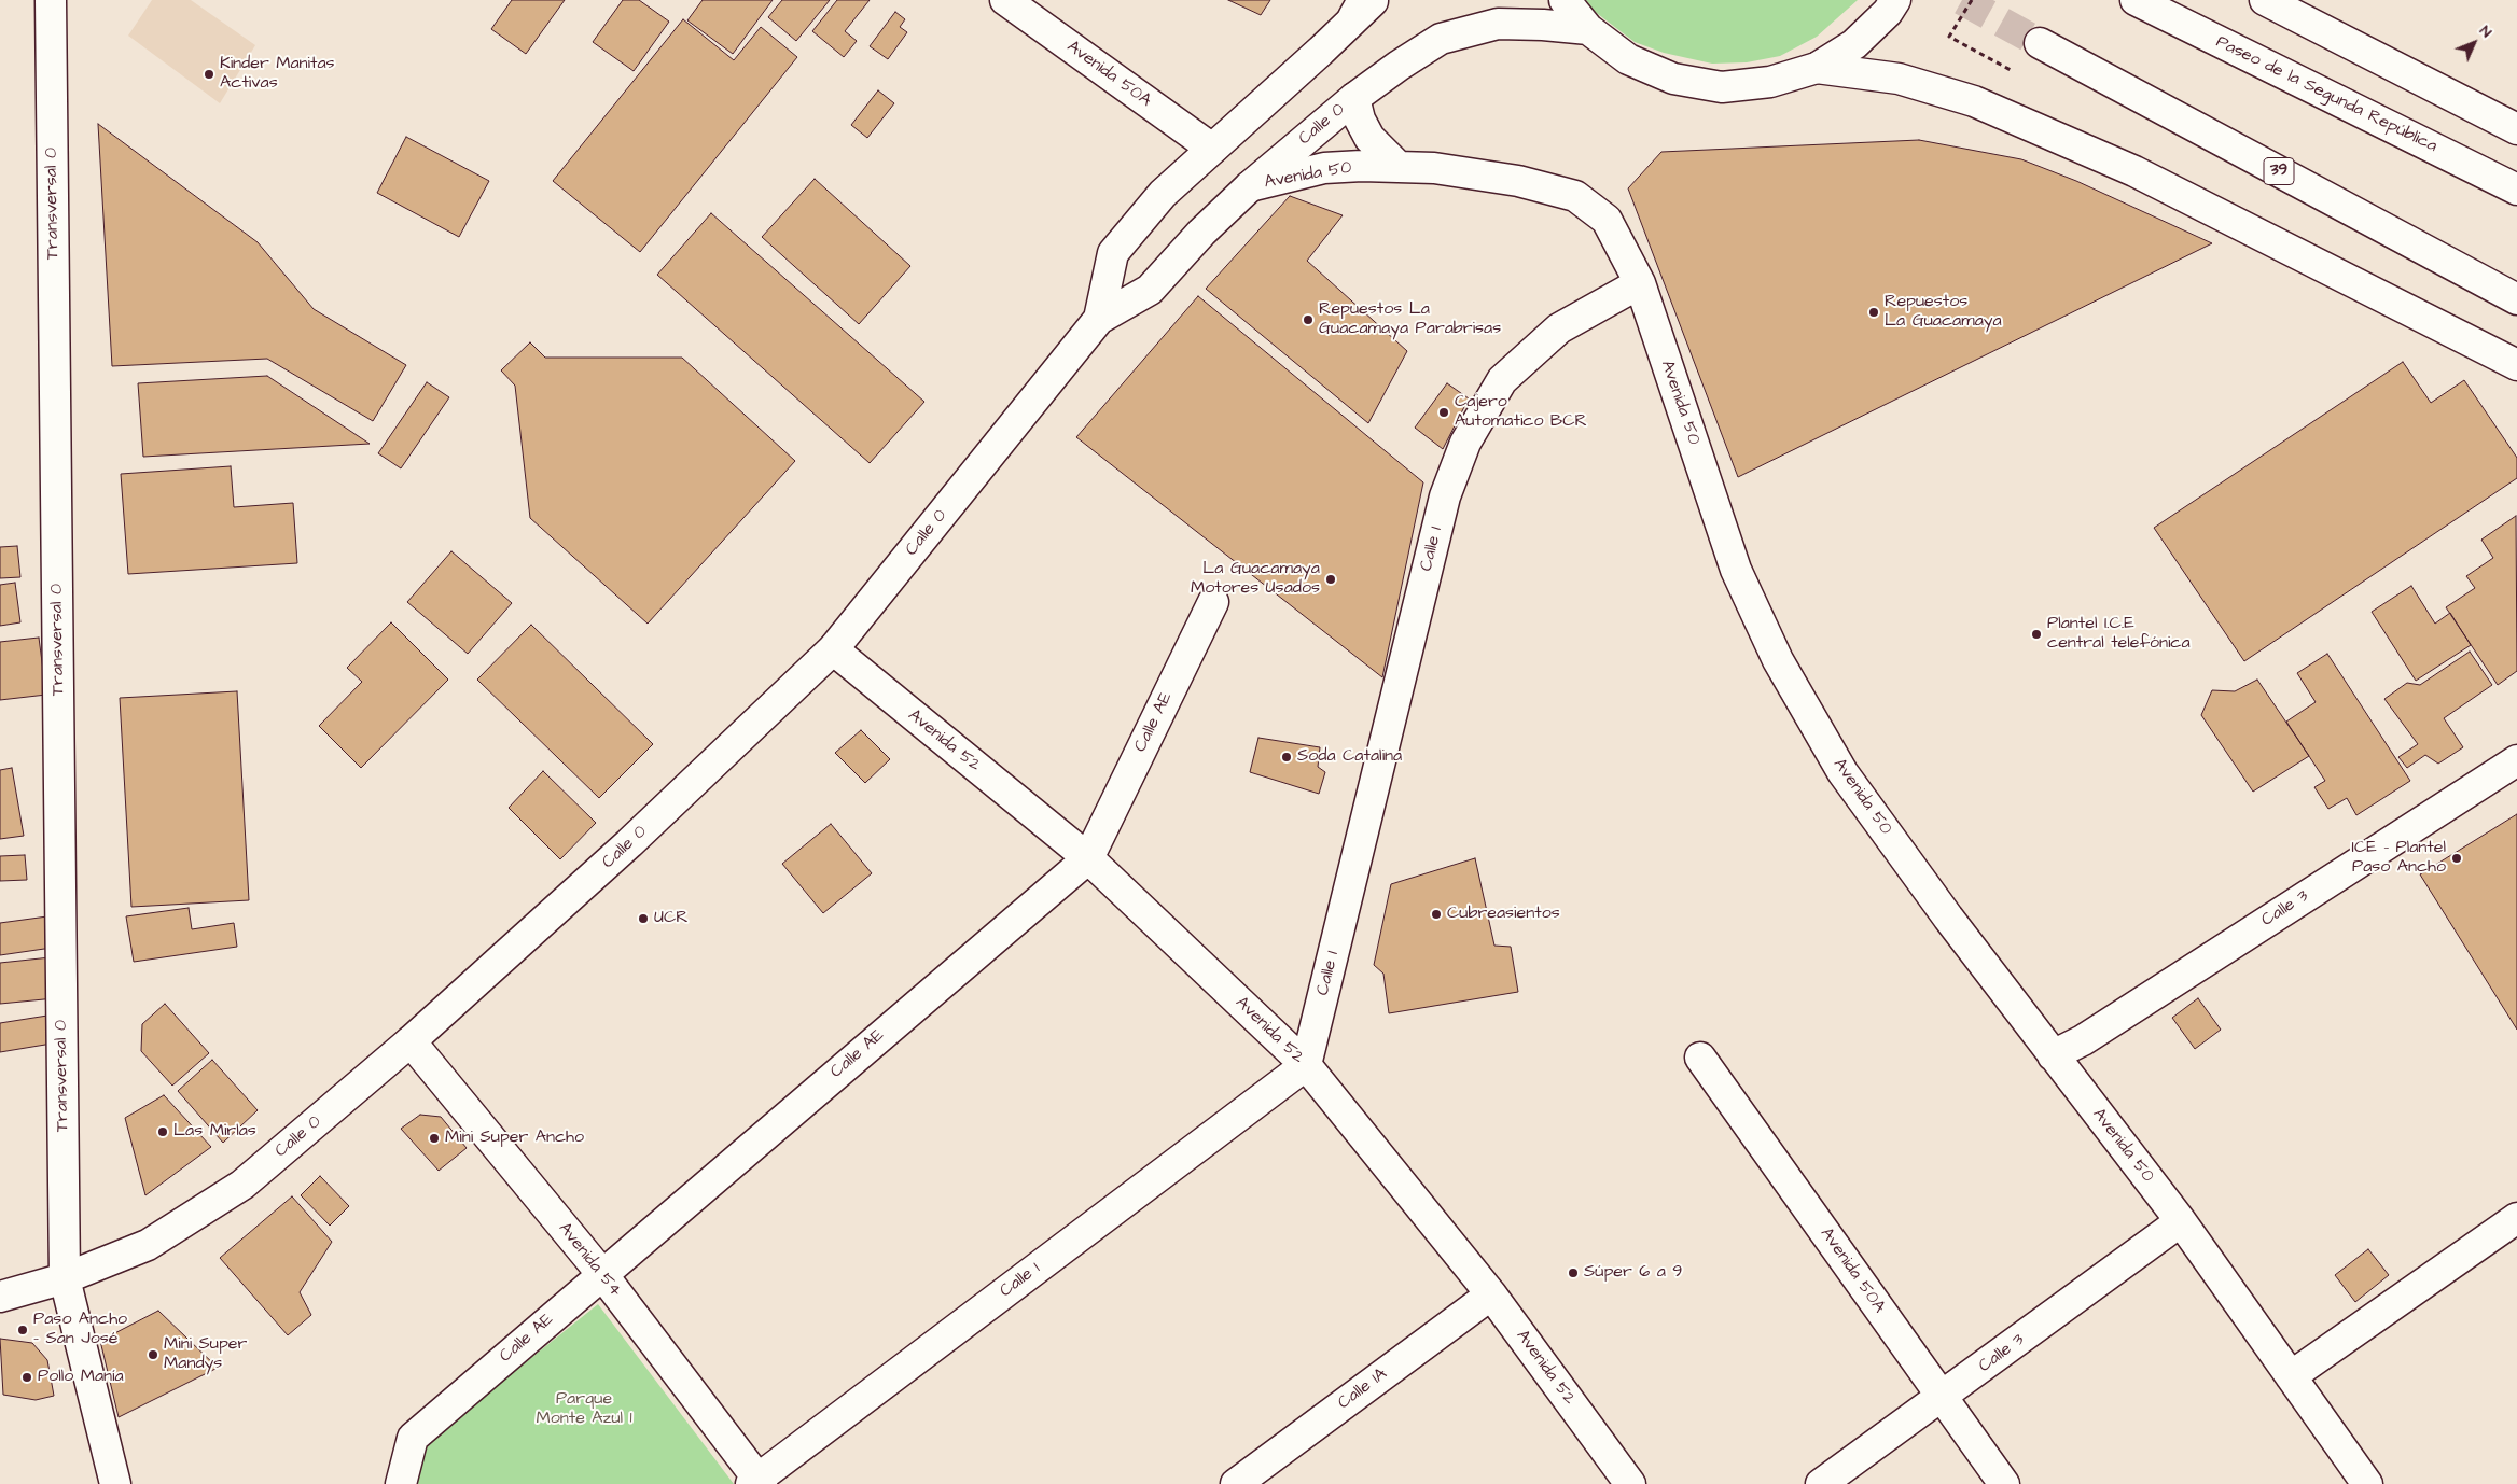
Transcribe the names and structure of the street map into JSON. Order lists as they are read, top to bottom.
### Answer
{
  "streets": {
    "main road": [
      "Avenida 50A",
      "Paseo de la Segunda República",
      "Calle 0",
      "39",
      "Avenida 50",
      "Transversal 0",
      "Calle 1",
      "Calle AE",
      "Avenida 52",
      "Calle 3",
      "Avenida 54",
      "Calle 1A"
    ]
  },
  "crossings": [
    ["Avenida 50A", "Calle 0"],
    ["Avenida 50A", "Calle 3"],
    ["Calle 0", "Avenida 50"],
    ["Calle 0", "Transversal 0"],
    ["Calle 0", "Avenida 52"],
    ["Calle 0", "Avenida 54"],
    ["Avenida 50", "Calle 1"],
    ["Avenida 50", "Calle 3"],
    ["Calle 1", "Avenida 52"],
    ["Calle 1", "Avenida 54"],
    ["Calle AE", "Avenida 52"],
    ["Calle AE", "Avenida 54"],
    ["Avenida 52", "Calle 1A"]
  ],
  "parks": ["Parque Monte Azul 1"],
  "places": [
    "Kinder Manitas Activas",
    "Repuestos La Guacamaya",
    "Repuestos La Guacamaya Parabrisas",
    "Cajero Automatico BCR",
    "La Guacamaya Motores Usados",
    "Plantel I.C.E central telefónica",
    "Soda Catalina",
    "ICE - Plantel Paso Ancho",
    "Cubreasientos",
    "UCR",
    "Las Mirlas",
    "Mini Super Ancho",
    "Súper 6 a 9",
    "Paso Ancho - San José",
    "Mini Super Mandys",
    "Pollo Manía"
  ],
  "north": "top right"
}
